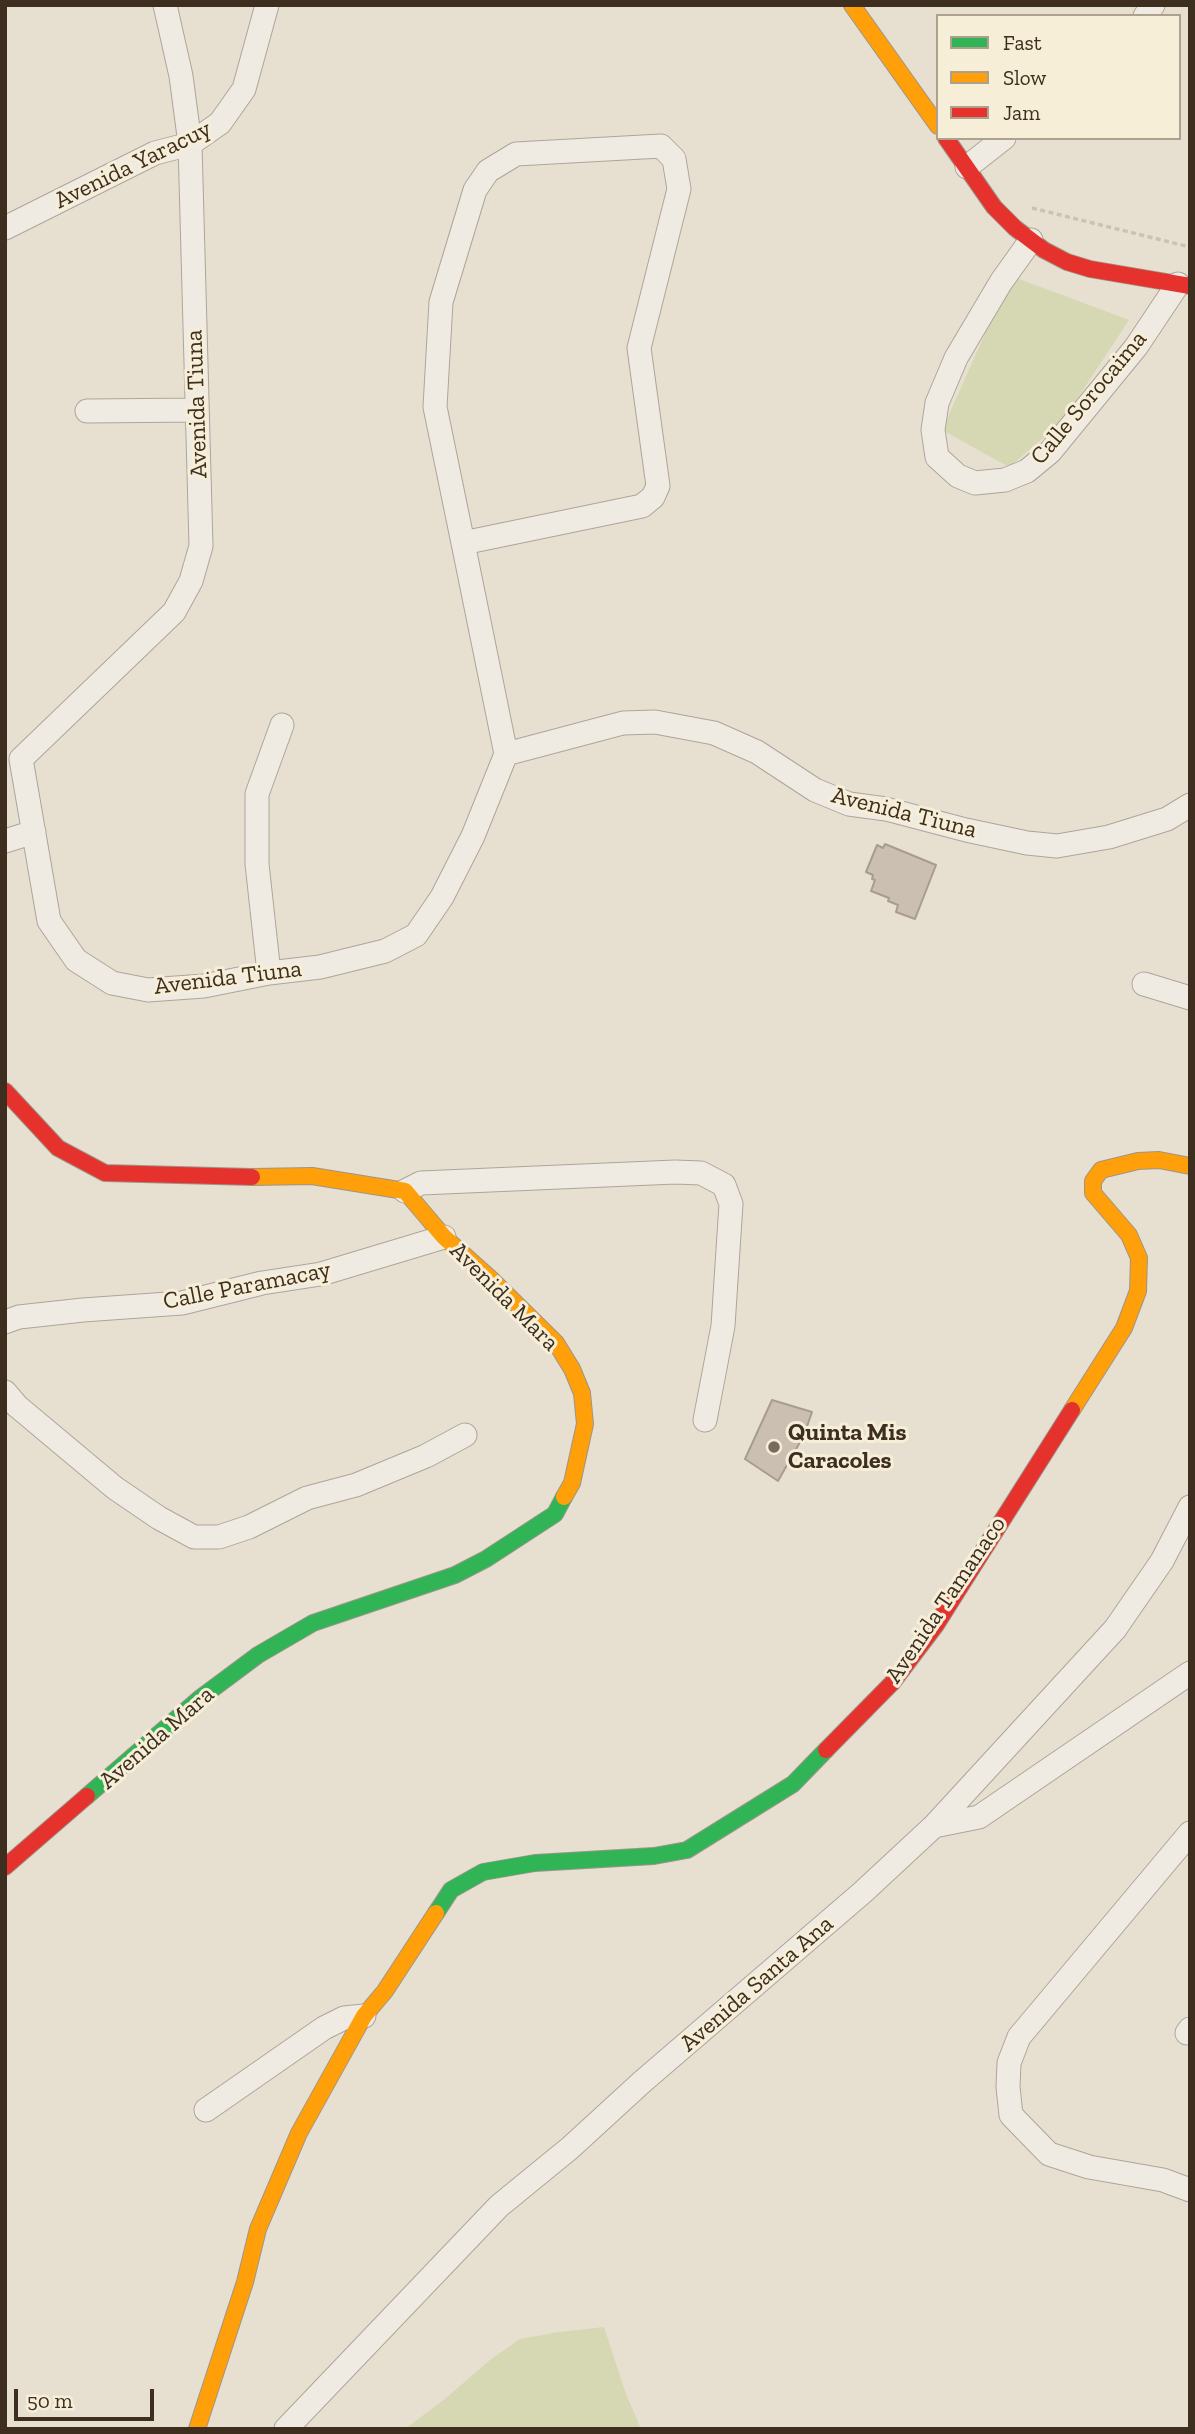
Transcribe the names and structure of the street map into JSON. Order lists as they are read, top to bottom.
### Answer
{
  "streets": {
    "street": [
      "Avenida Yaracuy",
      "Calle Sorocaima",
      "Avenida Tiuna",
      "Calle Paramacay",
      "Avenida Mara",
      "Avenida Tamanaco",
      "Avenida Santa Ana"
    ]
  },
  "crossings": [
    ["Avenida Yaracuy", "Avenida Tiuna"],
    ["Calle Paramacay", "Avenida Mara"]
  ],
  "places": ["Quinta Mis Caracoles"],
  "legend": ["Fast", "Slow", "Jam"],
  "scale_bar": "50 m"
}
